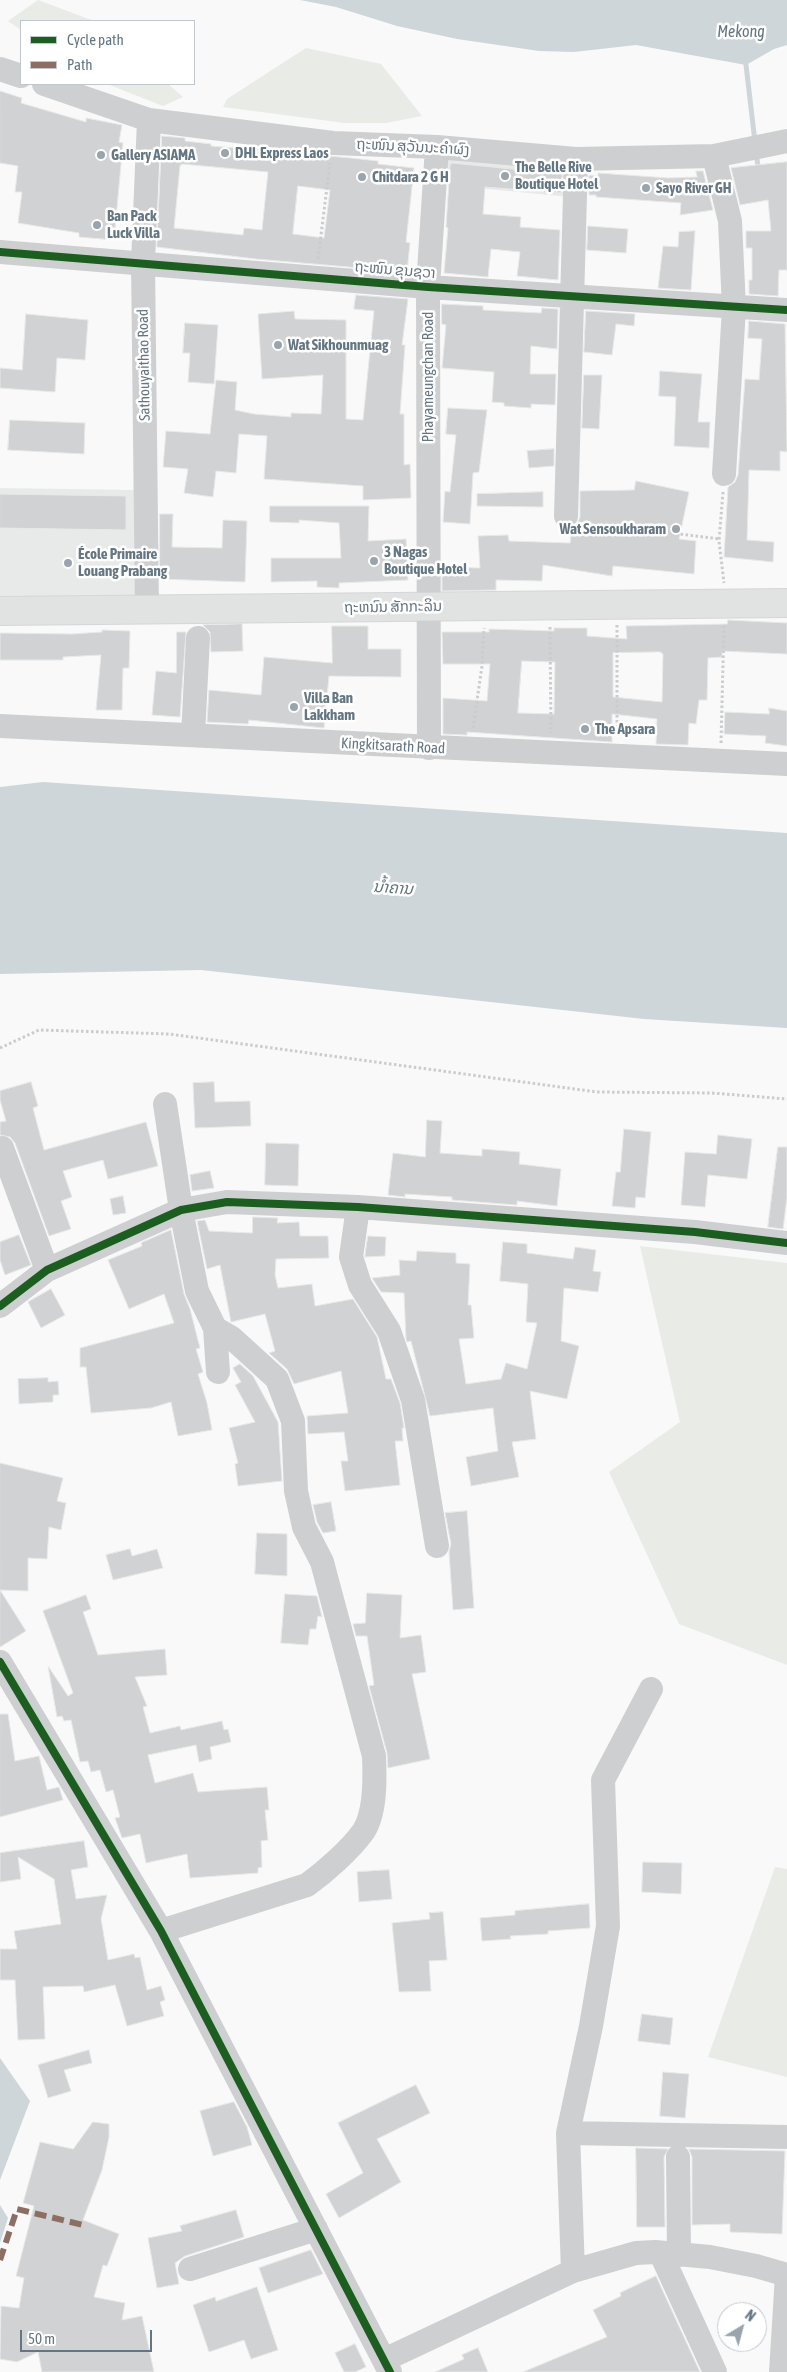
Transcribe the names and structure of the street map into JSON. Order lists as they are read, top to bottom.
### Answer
{
  "streets": {
    "main road": ["ຖະຫນົນ ສັກກະລິນ"],
    "street": [
      "ຖະໜົນ ສຸວັນນະຄໍາຜົງ",
      "ຖະໜົນ ຂຸນຊວາ",
      "Sathouyaithao Road",
      "Phayameungchan Road",
      "Kingkitsarath Road"
    ]
  },
  "crossings": [
    ["ຖະໜົນ ສຸວັນນະຄໍາຜົງ", "Sathouyaithao Road"],
    ["ຖະໜົນ ສຸວັນນະຄໍາຜົງ", "Phayameungchan Road"],
    ["ຖະໜົນ ຂຸນຊວາ", "Sathouyaithao Road"],
    ["ຖະໜົນ ຂຸນຊວາ", "Phayameungchan Road"],
    ["Sathouyaithao Road", "ຖະຫນົນ ສັກກະລິນ"],
    ["Phayameungchan Road", "ຖະຫນົນ ສັກກະລິນ"],
    ["Phayameungchan Road", "Kingkitsarath Road"]
  ],
  "water": ["Mekong", "ນ້ຳຄານ"],
  "places": [
    "DHL Express Laos",
    "Gallery ASIAMA",
    "The Belle Rive Boutique Hotel",
    "Chitdara 2 G H",
    "Sayo River GH",
    "Ban Pack Luck Villa",
    "Wat Sikhounmuag",
    "Wat Sensoukharam",
    "3 Nagas Boutique Hotel",
    "École Primaire Louang Prabang",
    "Villa Ban Lakkham",
    "The Apsara"
  ],
  "legend": ["Cycle path", "Path"],
  "scale_bar": "50 m",
  "north": "top right"
}
